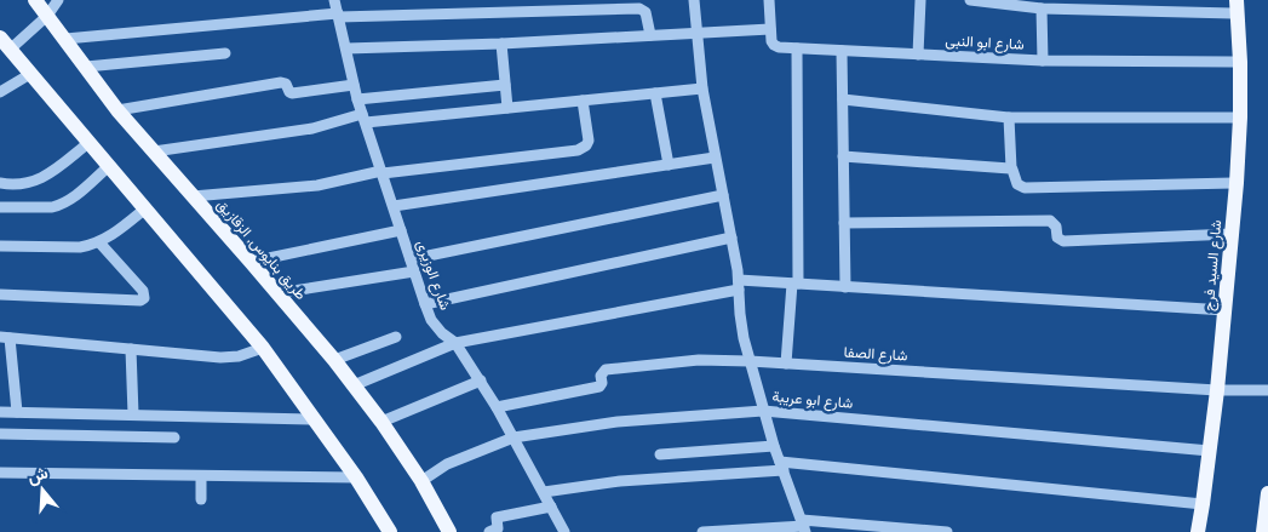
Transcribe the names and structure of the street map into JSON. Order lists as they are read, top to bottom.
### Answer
{
  "streets": {
    "main road": ["طريق بنايوس, الزقازيق", "شارع السيد فرج"],
    "street": [
      "شارع ابو النبى",
      "شارع الوزيرى",
      "شارع الصفا",
      "شارع ابو عريبة"
    ]
  },
  "crossings": [
    ["شارع ابو النبى", "شارع السيد فرج"],
    ["طريق بنايوس, الزقازيق", "شارع ابو عريبة"],
    ["شارع السيد فرج", "شارع الصفا"],
    ["شارع السيد فرج", "شارع ابو عريبة"],
    ["شارع الوزيرى", "شارع الصفا"],
    ["شارع الوزيرى", "شارع ابو عريبة"]
  ],
  "north": "top"
}
